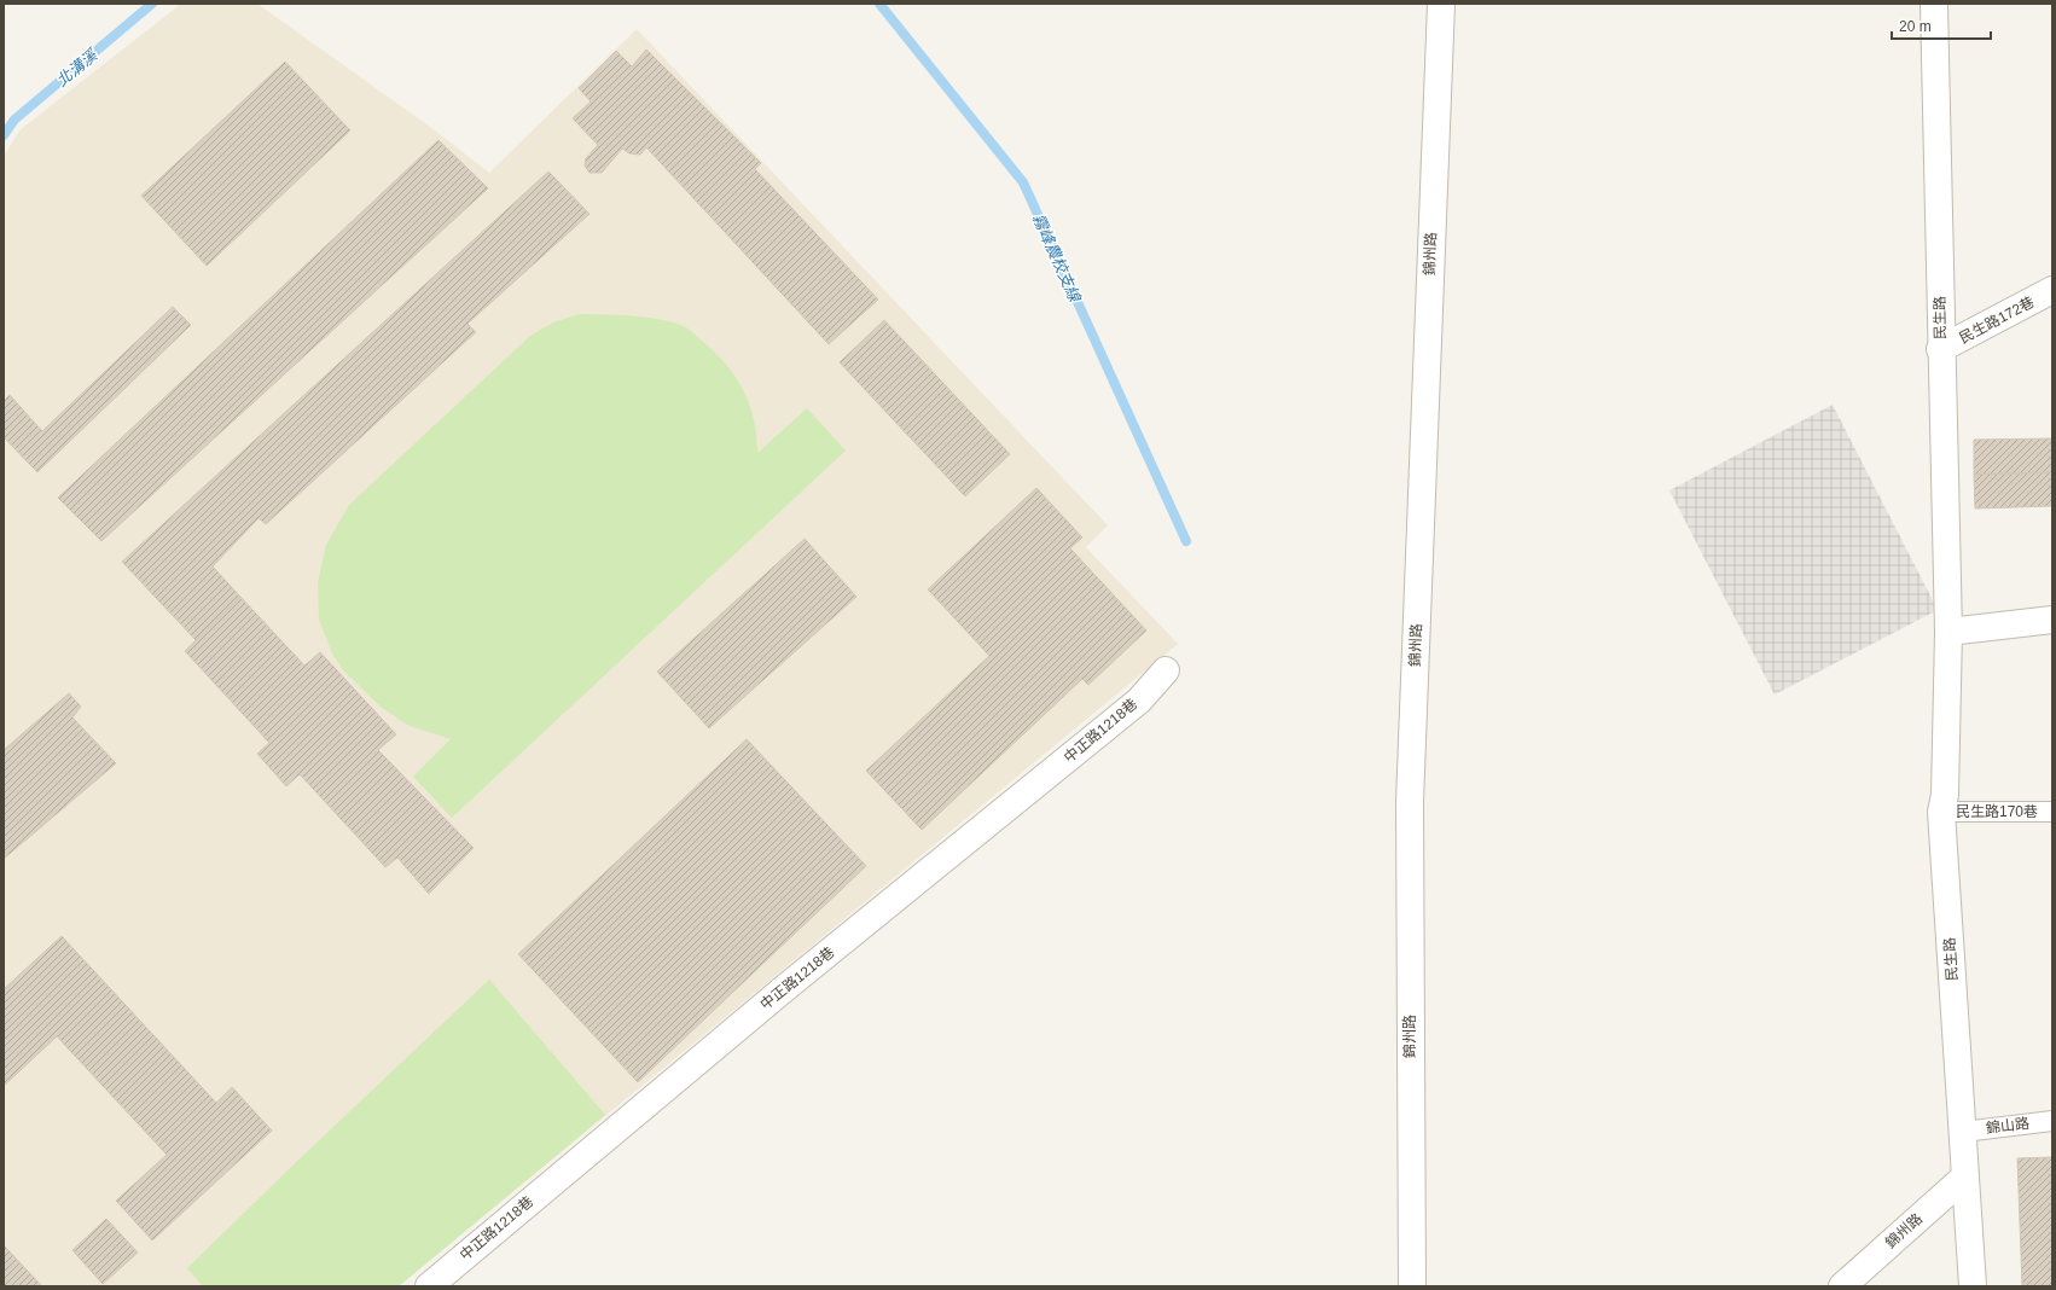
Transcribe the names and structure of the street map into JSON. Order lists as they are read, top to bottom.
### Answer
{
  "streets": {
    "street": [
      "錦州路",
      "民生路",
      "民生路172巷",
      "中正路1218巷"
    ],
    "lane": ["民生路170巷", "錦山路"]
  },
  "crossings": [
    ["錦州路", "民生路"],
    ["民生路", "民生路172巷"],
    ["民生路", "民生路170巷"],
    ["民生路", "錦山路"]
  ],
  "water": ["北溝溪", "霧峰農校支線"],
  "scale_bar": "20 m"
}
